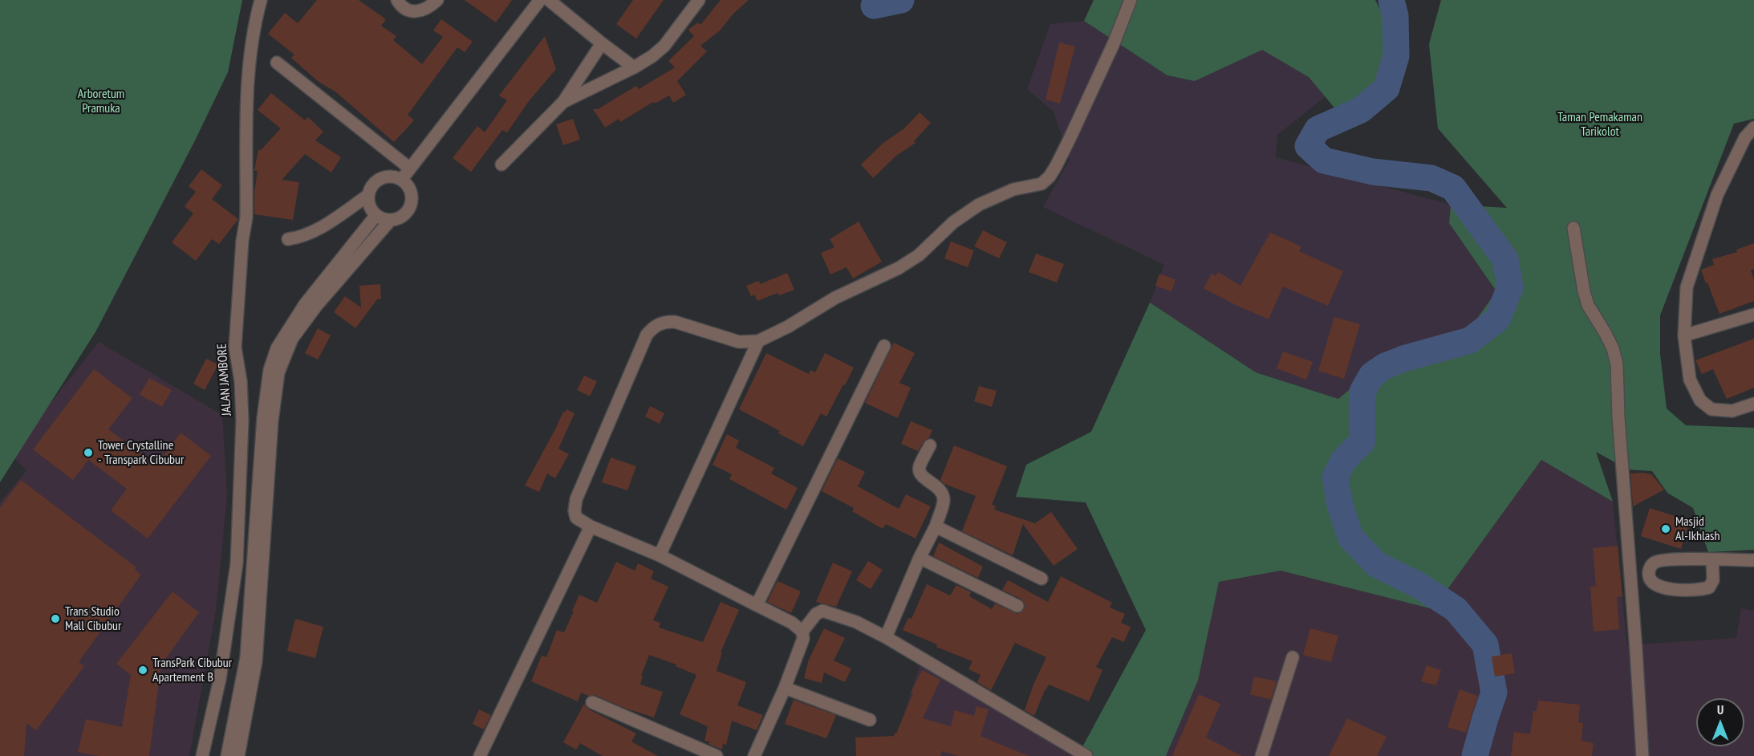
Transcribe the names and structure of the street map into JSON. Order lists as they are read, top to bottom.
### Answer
{
  "streets": {
    "street": ["JALAN JAMBORE"]
  },
  "parks": ["Arboretum Pramuka", "Taman Pemakaman Tarikolot"],
  "places": [
    "Tower Crystalline - Transpark Cibubur",
    "Masjid Al-Ikhlash",
    "Trans Studio Mall Cibubur",
    "TransPark Cibubur Apartement B"
  ],
  "north": "top"
}
